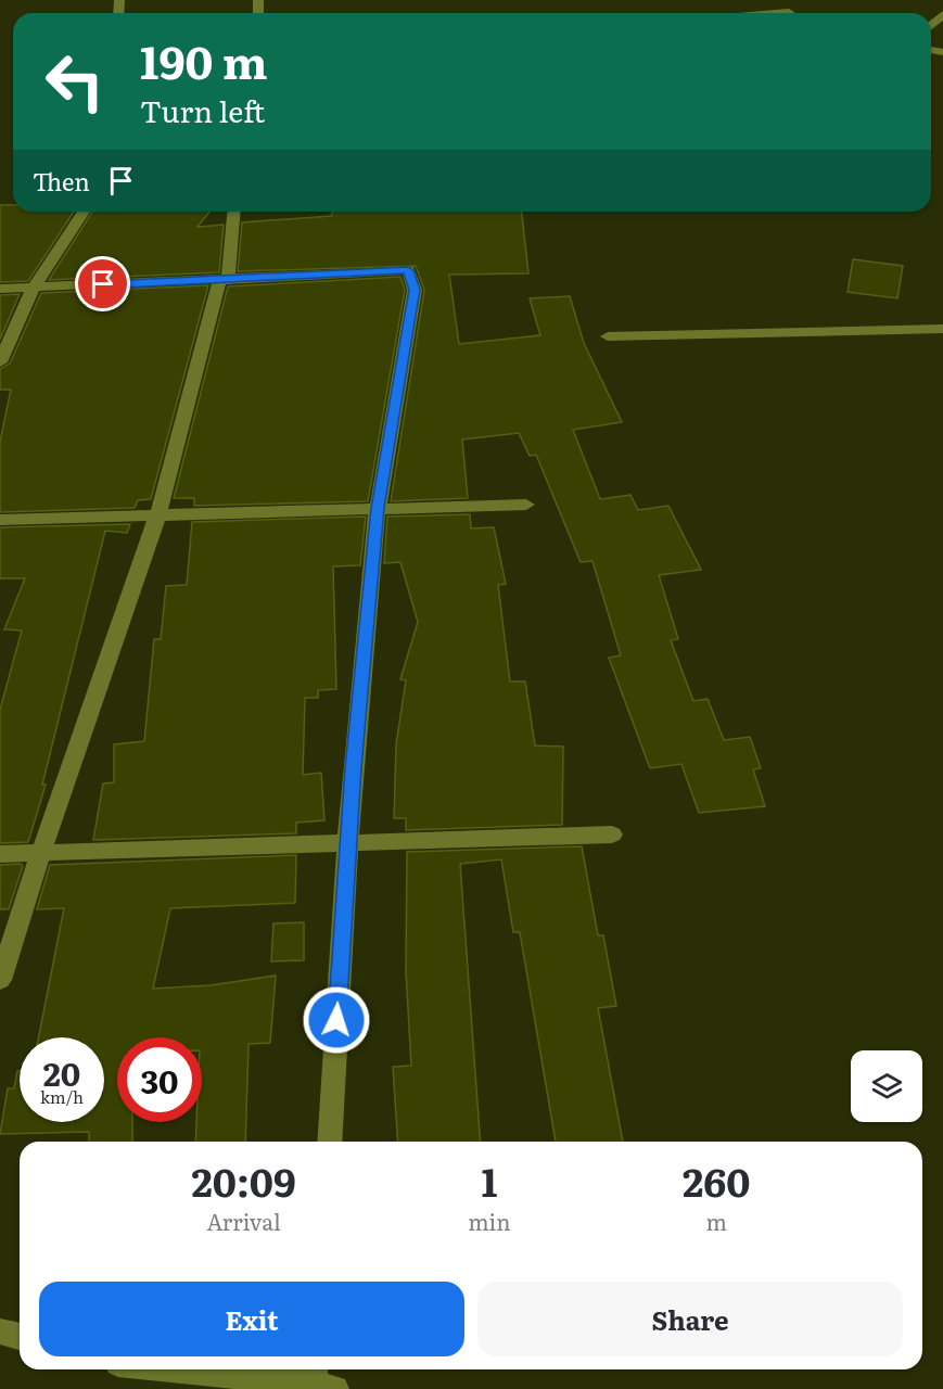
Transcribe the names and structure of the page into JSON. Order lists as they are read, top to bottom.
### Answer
{
  "page": {
    "turn": ["190 m", "Turn left"],
    "then": "Then",
    "speed": "20 km/h",
    "limit": "30",
    "eta": [
      "20:09",
      "Arrival",
      "1",
      "min",
      "260",
      "m"
    ],
    "buttons": ["Exit", "Share"]
  }
}
